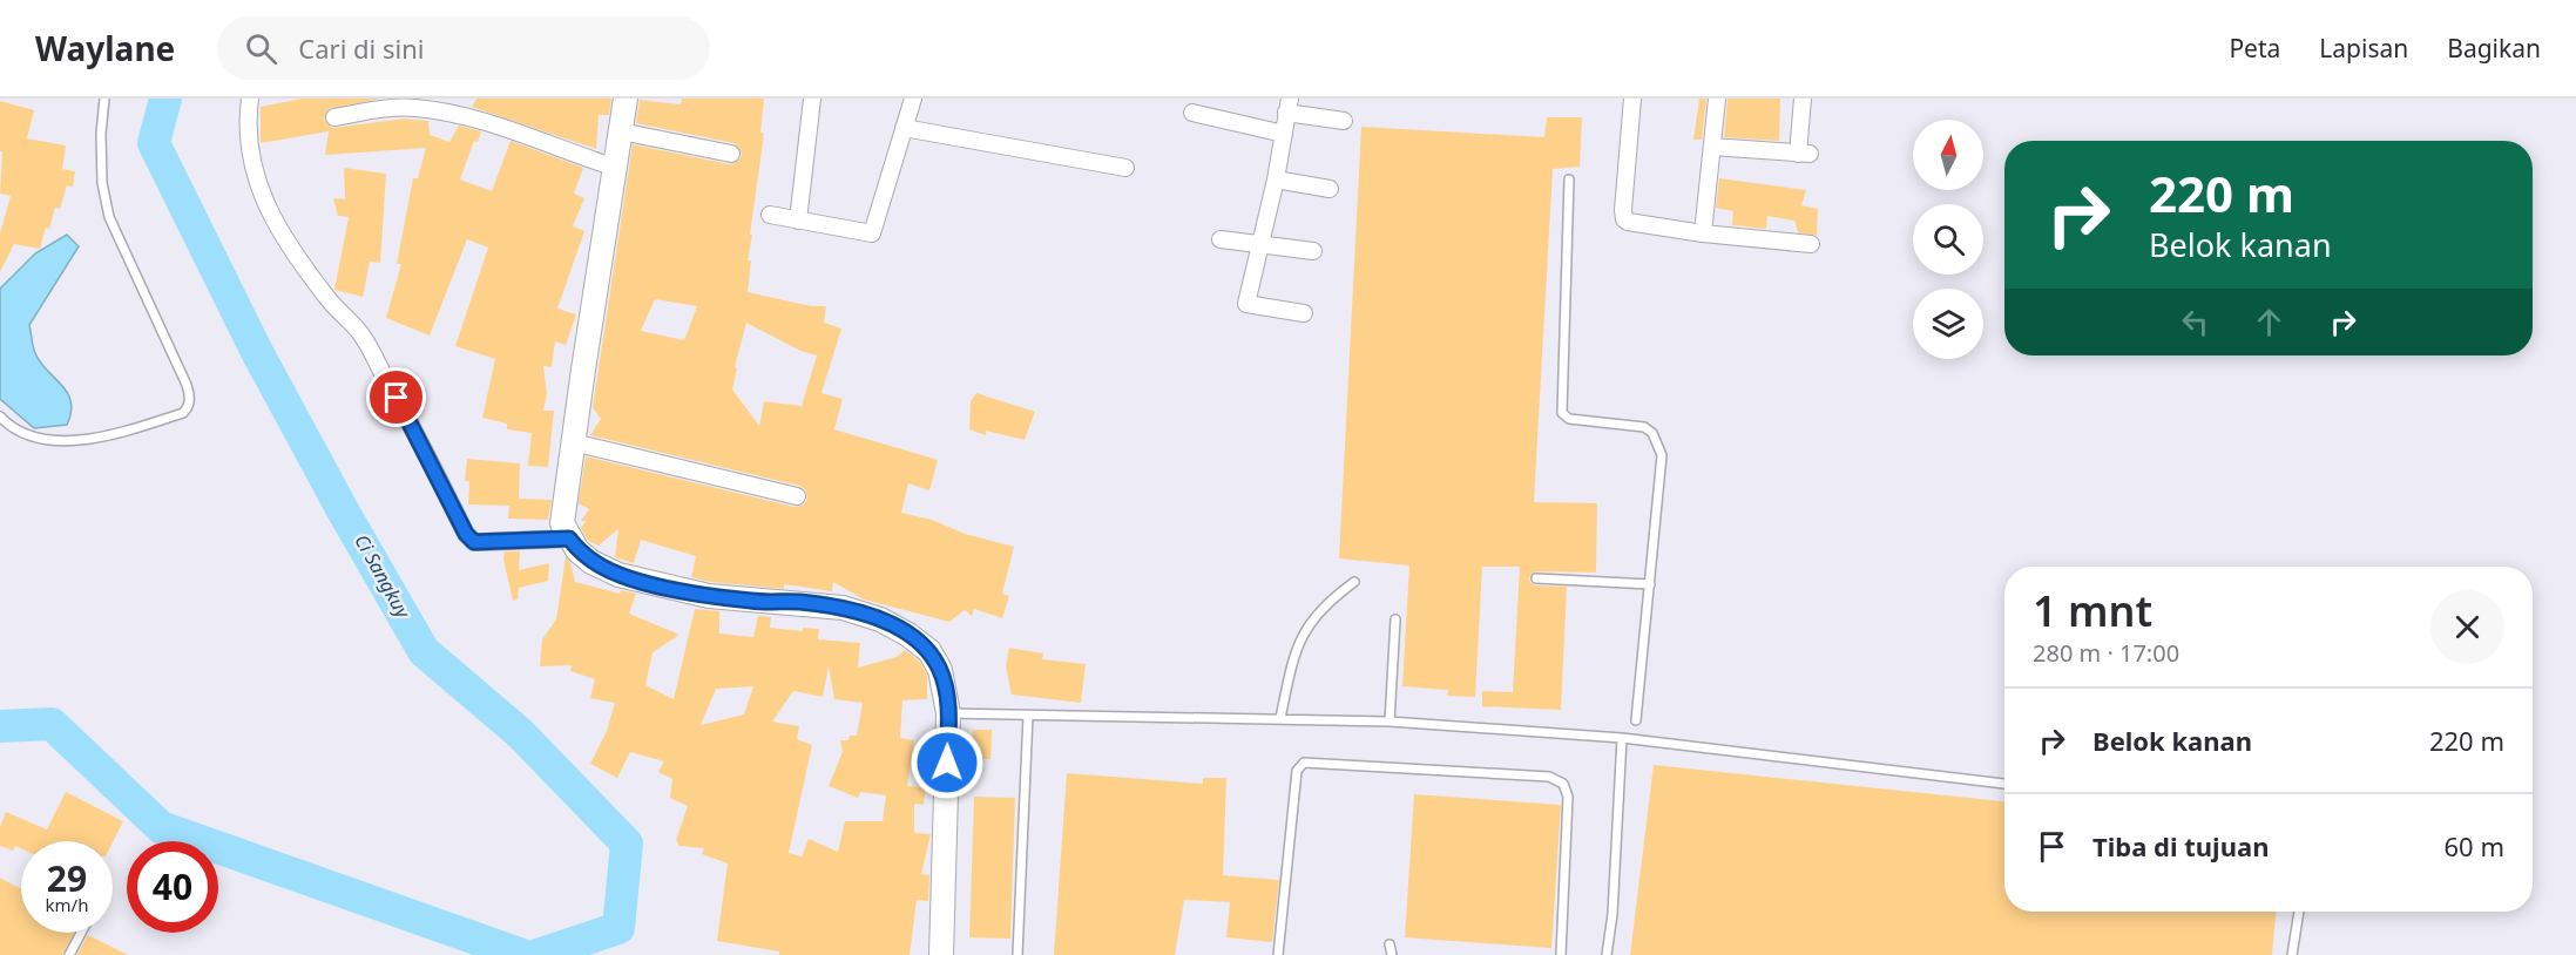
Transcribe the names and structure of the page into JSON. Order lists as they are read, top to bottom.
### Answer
{
  "water": ["Ci Sangkuy"],
  "north": "top",
  "page": {
    "header": "Waylane",
    "search": "Cari di sini",
    "nav": ["Peta", "Lapisan", "Bagikan"],
    "turn": ["220 m", "Belok kanan"],
    "heading": ["1 mnt", "280 m · 17:00"],
    "list": [
      {
        "name": "Belok kanan",
        "value": "220 m"
      },
      {
        "name": "Tiba di tujuan",
        "value": "60 m"
      }
    ],
    "speed": "29 km/h",
    "limit": "40"
  }
}
